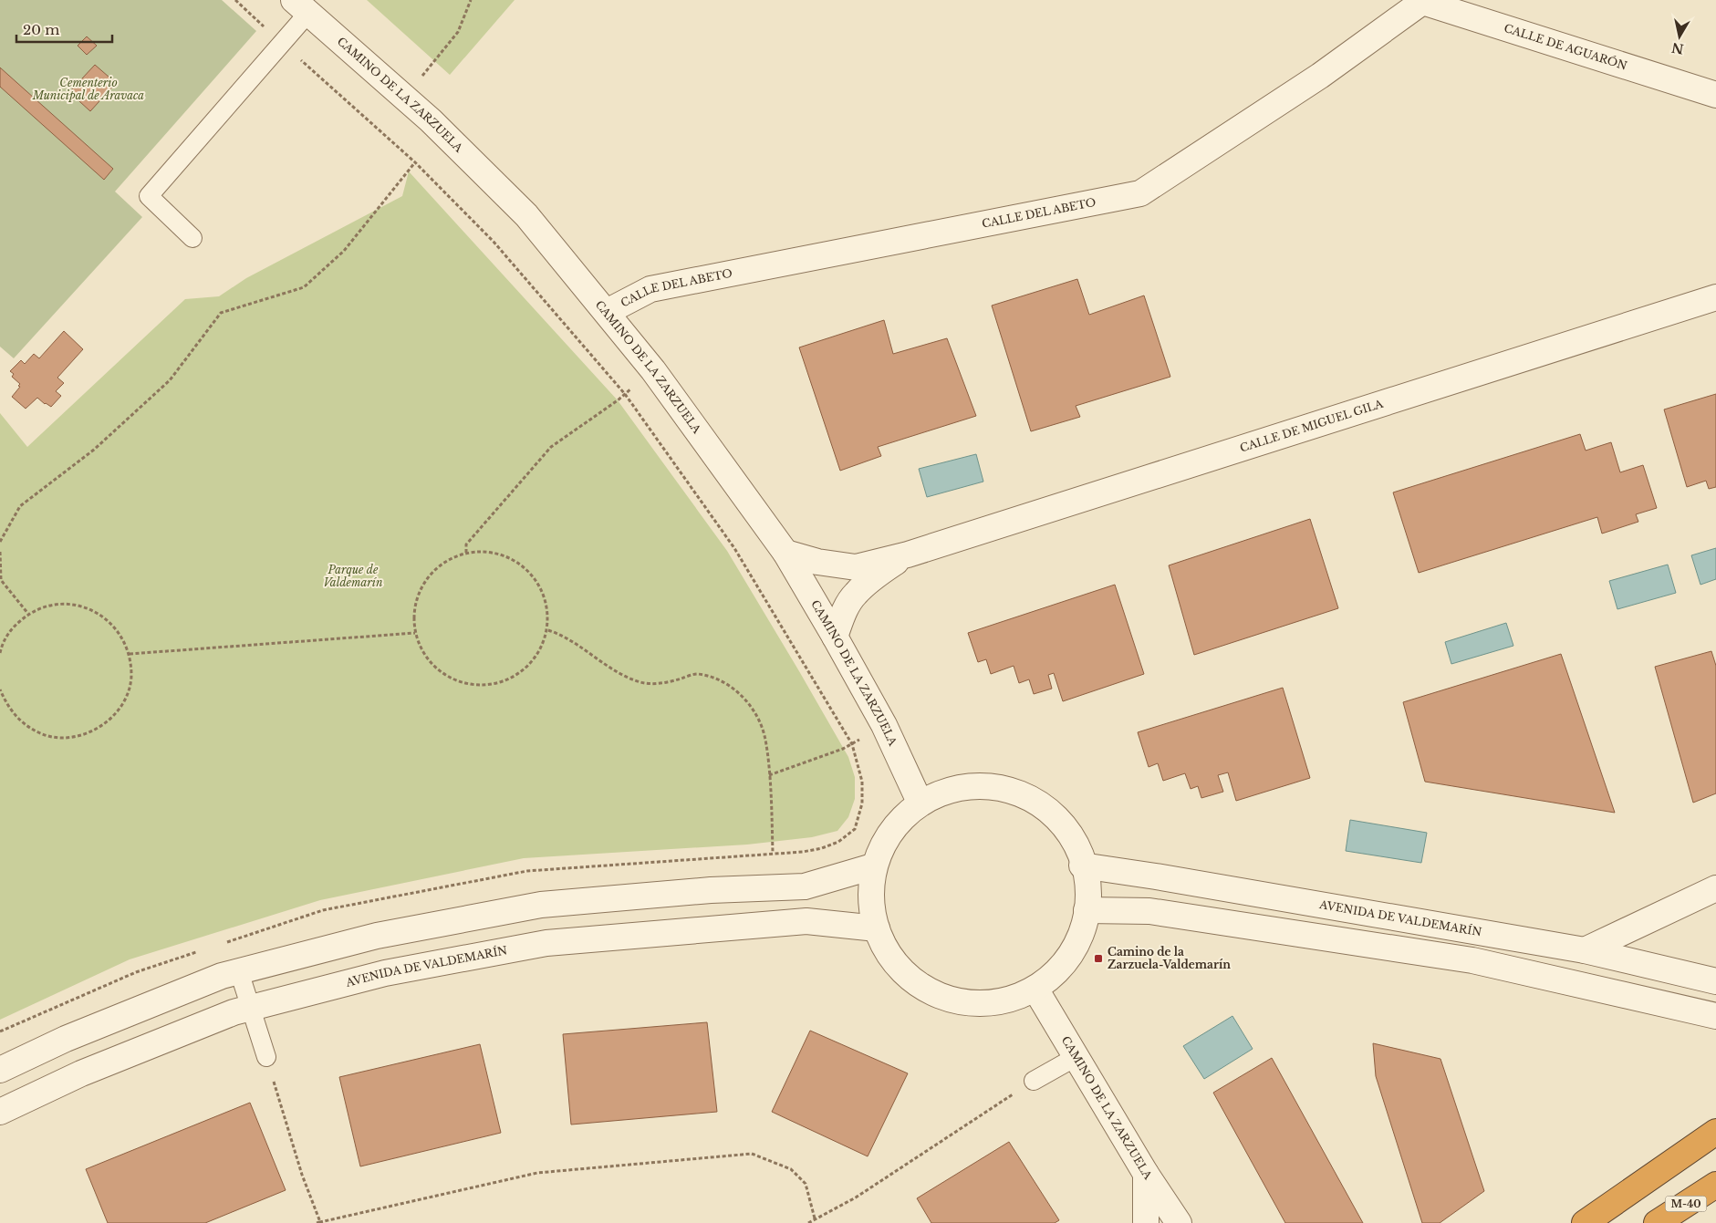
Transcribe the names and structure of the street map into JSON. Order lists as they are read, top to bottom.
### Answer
{
  "streets": {
    "highway": ["M-40"],
    "street": [
      "CALLE DE AGUARÓN",
      "CAMINO DE LA ZARZUELA",
      "CALLE DEL ABETO",
      "CALLE DE MIGUEL GILA",
      "AVENIDA DE VALDEMARÍN"
    ]
  },
  "crossings": [
    ["CALLE DE AGUARÓN", "CALLE DEL ABETO"],
    ["CAMINO DE LA ZARZUELA", "CALLE DEL ABETO"],
    ["CAMINO DE LA ZARZUELA", "CALLE DE MIGUEL GILA"]
  ],
  "parks": ["Cementerio Municipal de Aravaca", "Parque de Valdemarín"],
  "places": {
    "transit": ["Camino de la Zarzuela-Valdemarín"]
  },
  "scale_bar": "20 m",
  "north": "bottom"
}
